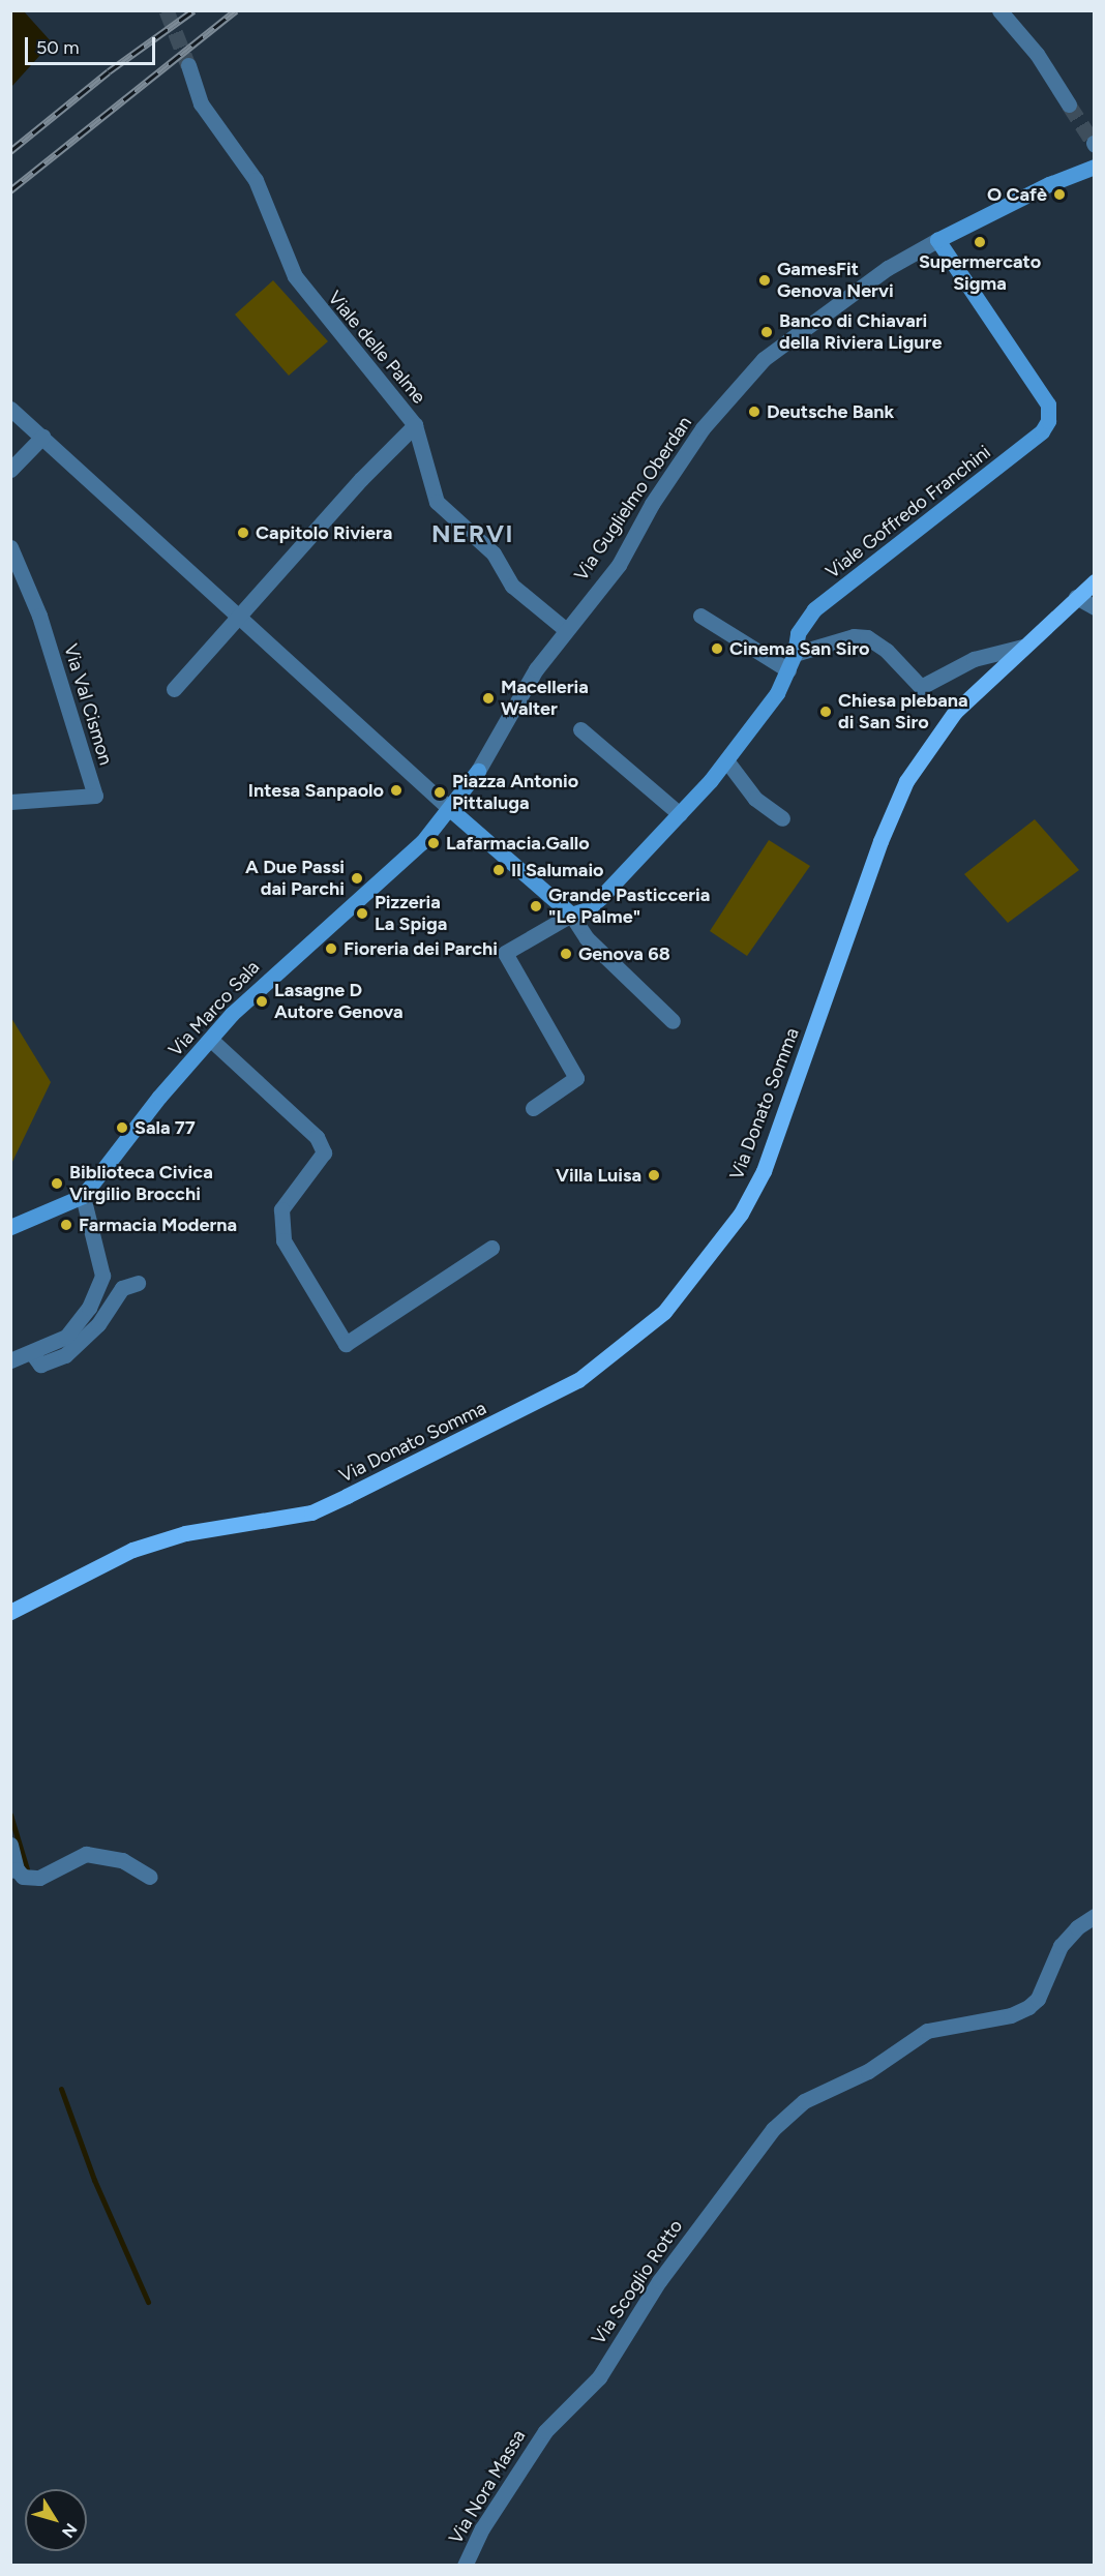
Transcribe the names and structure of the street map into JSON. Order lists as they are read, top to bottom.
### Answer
{
  "streets": {
    "main road": ["Via Donato Somma"],
    "street": [
      "Viale delle Palme",
      "Via Guglielmo Oberdan",
      "Viale Goffredo Franchini",
      "Via Val Cismon",
      "Via Marco Sala",
      "Via Scoglio Rotto",
      "Via Nora Massa"
    ]
  },
  "crossings": [
    ["Viale delle Palme", "Via Guglielmo Oberdan"],
    ["Via Guglielmo Oberdan", "Viale Goffredo Franchini"],
    ["Via Guglielmo Oberdan", "Via Marco Sala"],
    ["Via Scoglio Rotto", "Via Nora Massa"]
  ],
  "districts": ["NERVI"],
  "places": [
    "O Cafè",
    "Supermercato Sigma",
    "GamesFit Genova Nervi",
    "Banco di Chiavari della Riviera Ligure",
    "Deutsche Bank",
    "Capitolo Riviera",
    "Cinema San Siro",
    "Macelleria Walter",
    "Chiesa plebana di San Siro",
    "Intesa Sanpaolo",
    "Piazza Antonio Pittaluga",
    "Lafarmacia.Gallo",
    "Il Salumaio",
    "A Due Passi dai Parchi",
    "Grande Pasticceria \"Le Palme\"",
    "Pizzeria La Spiga",
    "Fioreria dei Parchi",
    "Genova 68",
    "Lasagne D Autore Genova",
    "Sala 77",
    "Villa Luisa",
    "Biblioteca Civica Virgilio Brocchi",
    "Farmacia Moderna"
  ],
  "scale_bar": "50 m",
  "north": "bottom right"
}
